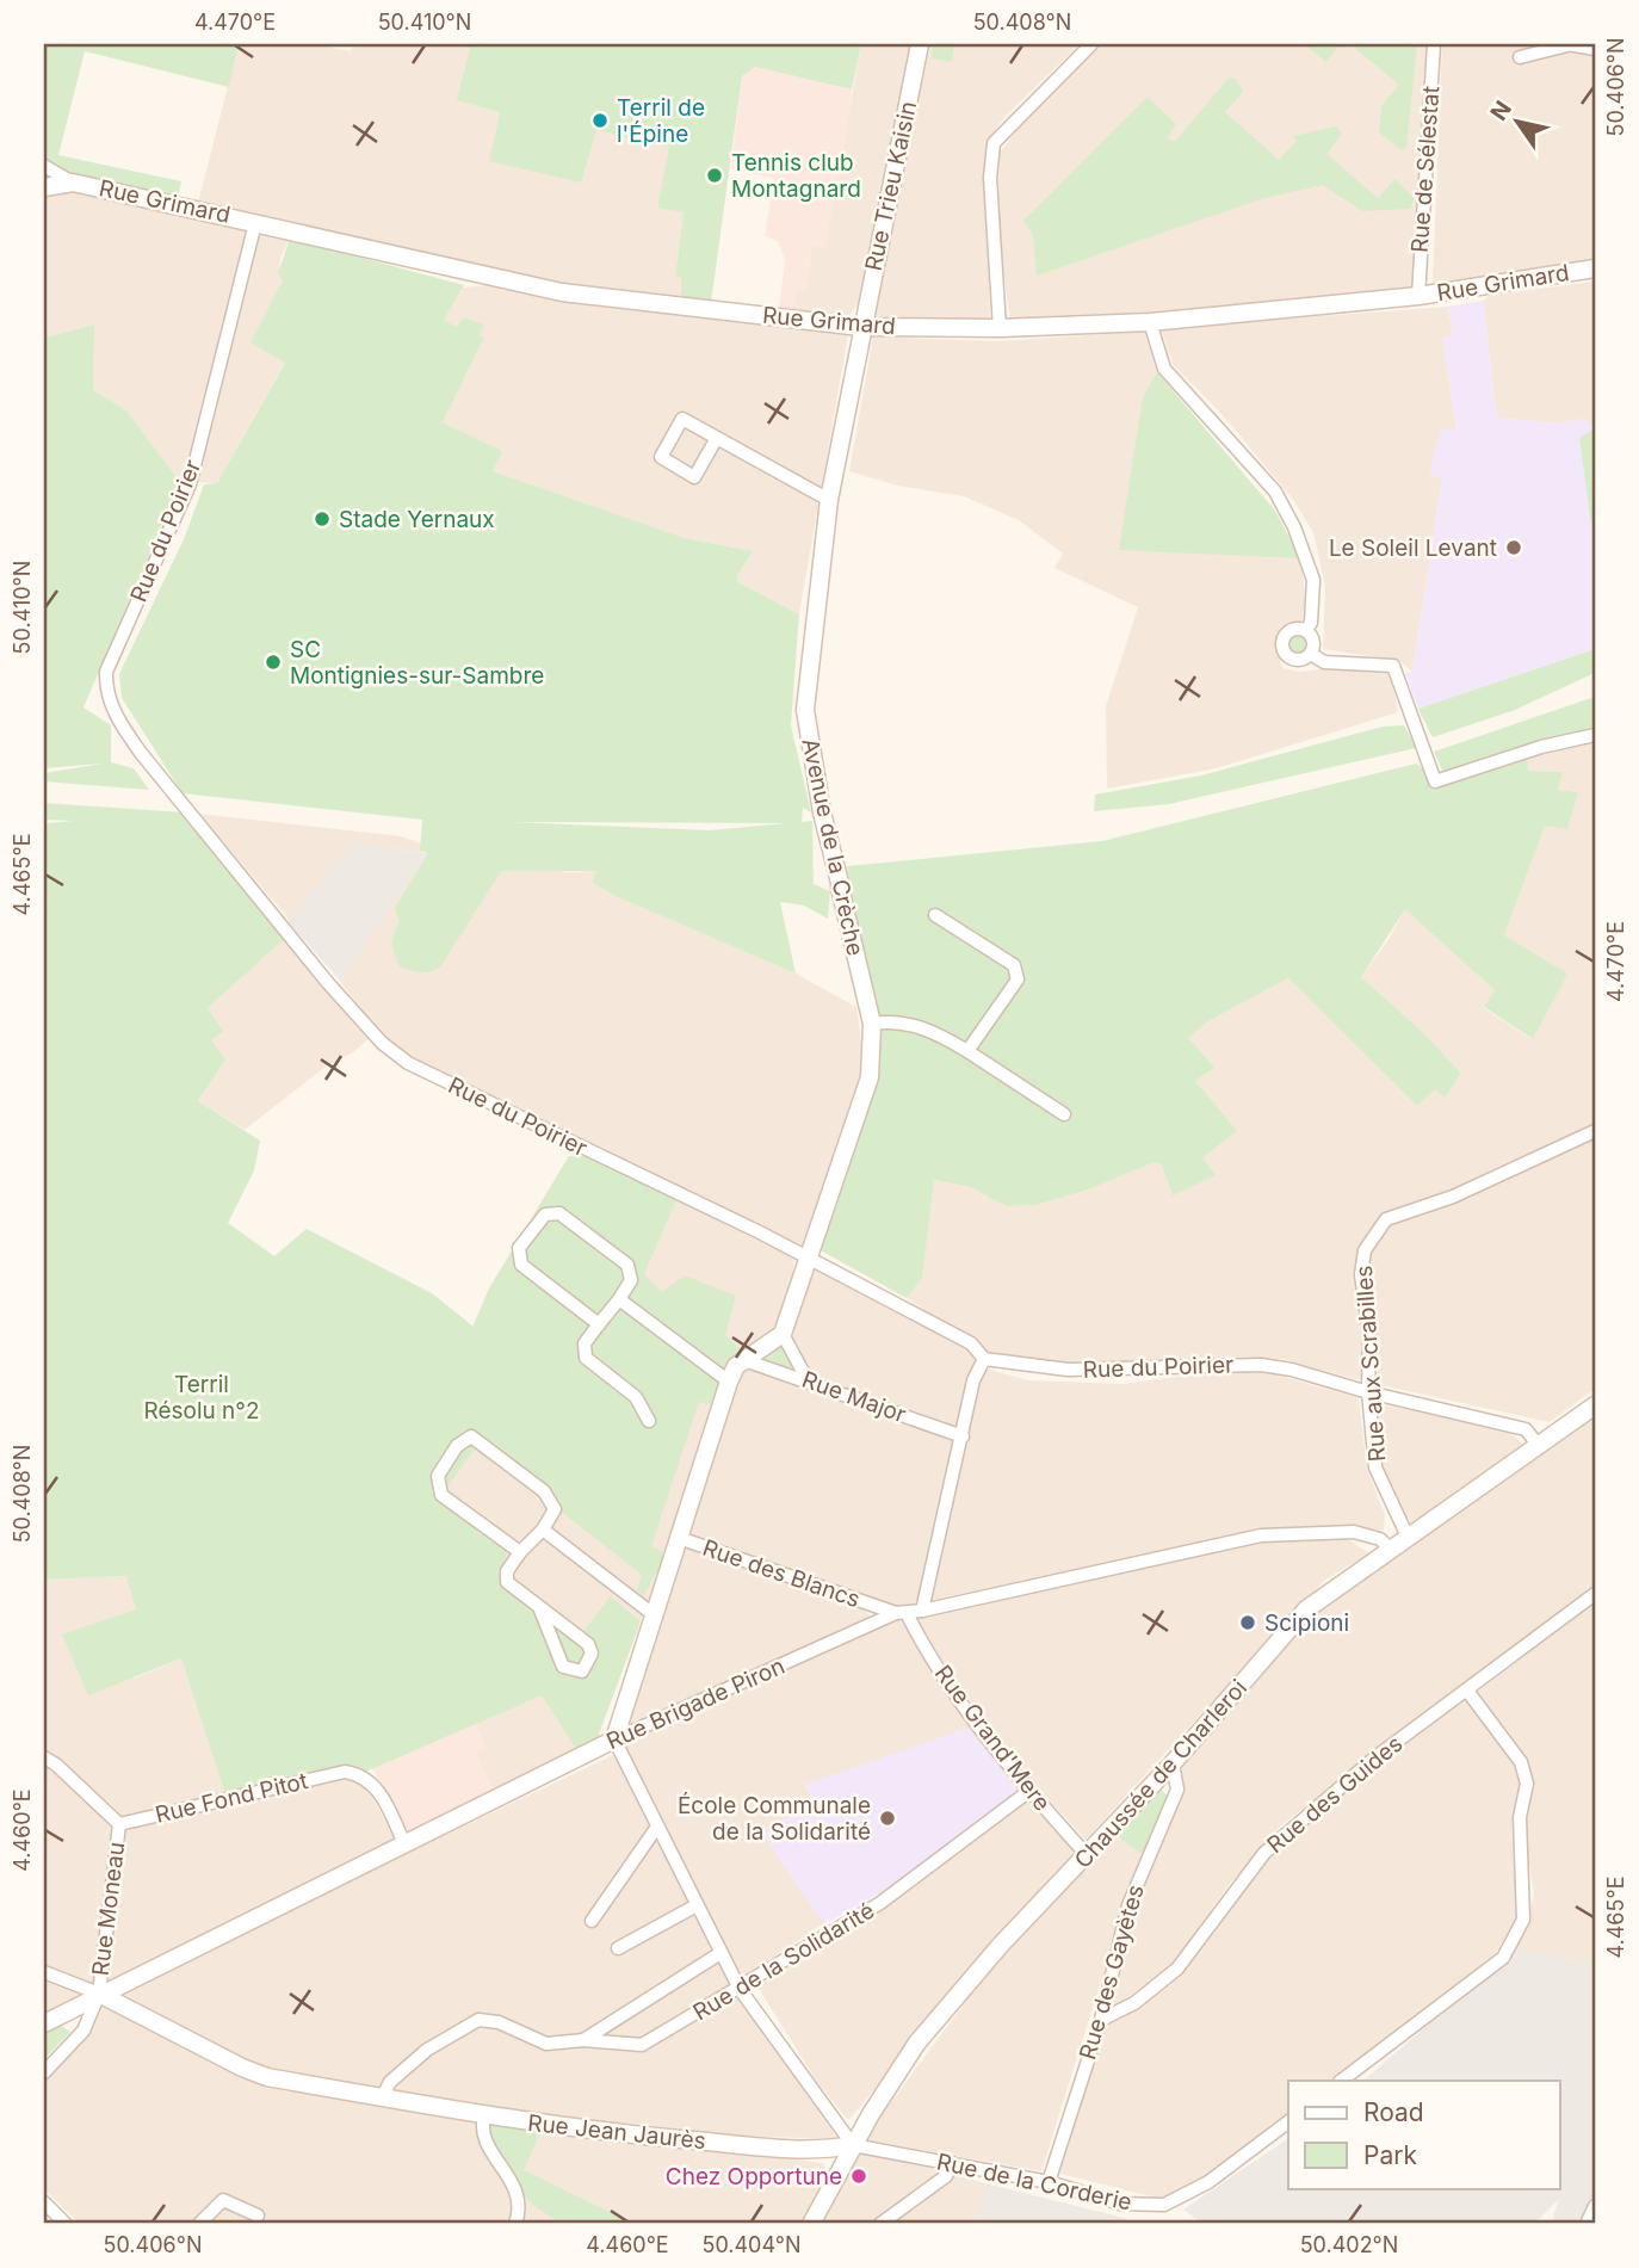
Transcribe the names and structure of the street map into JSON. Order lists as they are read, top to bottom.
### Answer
{
  "streets": {
    "street": [
      "Rue de Sélestat",
      "Rue Trieu Kaisin",
      "Rue Grimard",
      "Rue du Poirier",
      "Avenue de la Crèche",
      "Rue aux Scrabilles",
      "Rue Major",
      "Rue des Blancs",
      "Rue Brigade Piron",
      "Rue Grand'Mere",
      "Chaussée de Charleroi",
      "Rue des Guides",
      "Rue Fond Pitot",
      "Rue Moneau",
      "Rue de la Solidarité",
      "Rue des Gayètes",
      "Rue Jean Jaurès",
      "Rue de la Corderie"
    ]
  },
  "crossings": [
    ["Rue de Sélestat", "Rue Grimard"],
    ["Rue Trieu Kaisin", "Rue Grimard"],
    ["Rue Trieu Kaisin", "Avenue de la Crèche"],
    ["Rue Grimard", "Rue du Poirier"],
    ["Rue Grimard", "Avenue de la Crèche"],
    ["Rue du Poirier", "Avenue de la Crèche"],
    ["Rue du Poirier", "Rue aux Scrabilles"],
    ["Rue du Poirier", "Chaussée de Charleroi"],
    ["Rue aux Scrabilles", "Chaussée de Charleroi"],
    ["Rue des Blancs", "Rue Brigade Piron"],
    ["Rue des Blancs", "Rue Grand'Mere"],
    ["Rue Brigade Piron", "Rue Grand'Mere"],
    ["Rue Brigade Piron", "Chaussée de Charleroi"],
    ["Rue Brigade Piron", "Rue Fond Pitot"],
    ["Rue Brigade Piron", "Rue Moneau"],
    ["Rue Brigade Piron", "Rue Jean Jaurès"],
    ["Rue Grand'Mere", "Chaussée de Charleroi"],
    ["Rue Grand'Mere", "Rue de la Solidarité"],
    ["Chaussée de Charleroi", "Rue des Gayètes"],
    ["Chaussée de Charleroi", "Rue Jean Jaurès"],
    ["Chaussée de Charleroi", "Rue de la Corderie"],
    ["Rue des Guides", "Rue des Gayètes"],
    ["Rue Fond Pitot", "Rue Moneau"],
    ["Rue Moneau", "Rue Jean Jaurès"],
    ["Rue des Gayètes", "Rue de la Corderie"],
    ["Rue Jean Jaurès", "Rue de la Corderie"]
  ],
  "parks": ["Terril Résolu n°2"],
  "places": [
    "Terril de l'Épine",
    "Tennis club Montagnard",
    "Stade Yernaux",
    "Le Soleil Levant",
    "SC Montignies-sur-Sambre",
    "Scipioni",
    "École Communale de la Solidarité",
    "Chez Opportune"
  ],
  "legend": ["Road", "Park"],
  "north": "top left",
  "coordinates": [
    "4.470°E",
    "50.410°N",
    "50.408°N",
    "50.406°N",
    "4.465°E",
    "4.460°E",
    "50.404°N",
    "50.402°N"
  ]
}
